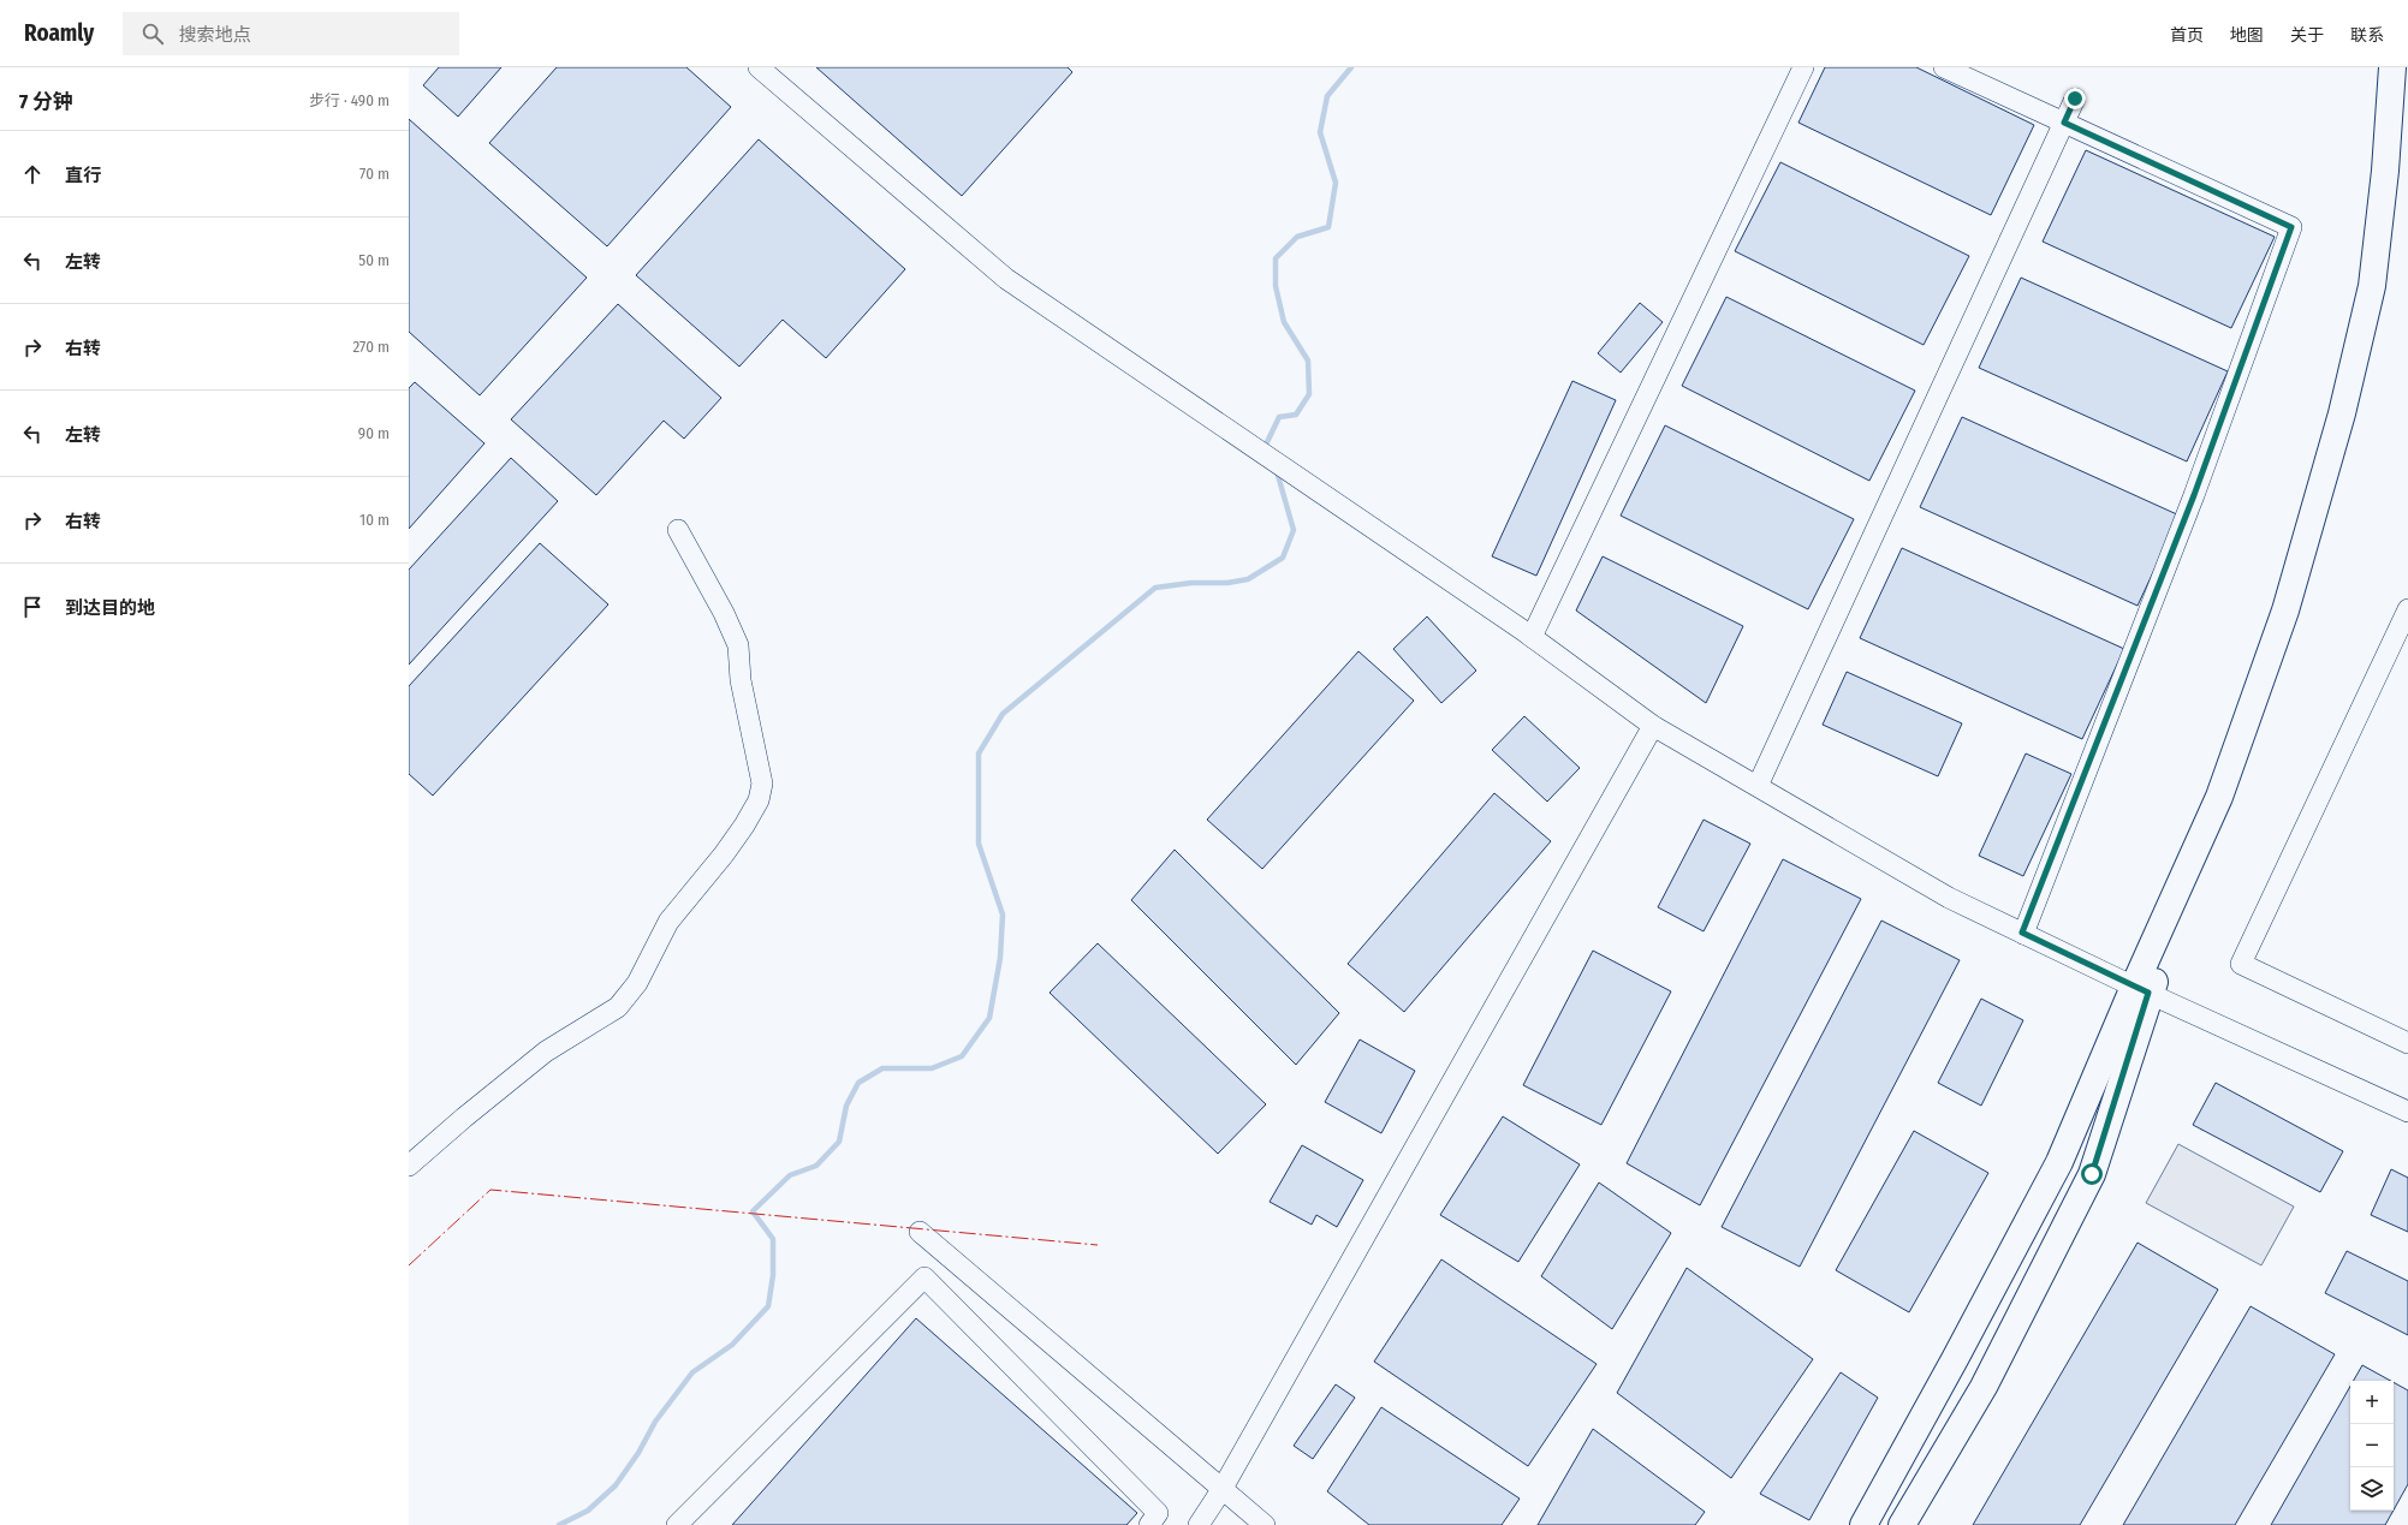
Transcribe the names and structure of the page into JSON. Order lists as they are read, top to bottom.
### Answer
{
  "page": {
    "header": "Roamly",
    "search": "搜索地点",
    "nav": [
      "首页",
      "地图",
      "关于",
      "联系"
    ],
    "heading": ["7 分钟", "步行 · 490 m"],
    "list": [
      ["直行", "70 m"],
      ["左转", "50 m"],
      ["右转", "270 m"],
      ["左转", "90 m"],
      ["右转", "10 m"],
      "到达目的地"
    ],
    "map_buttons": ["+", "−"]
  }
}
